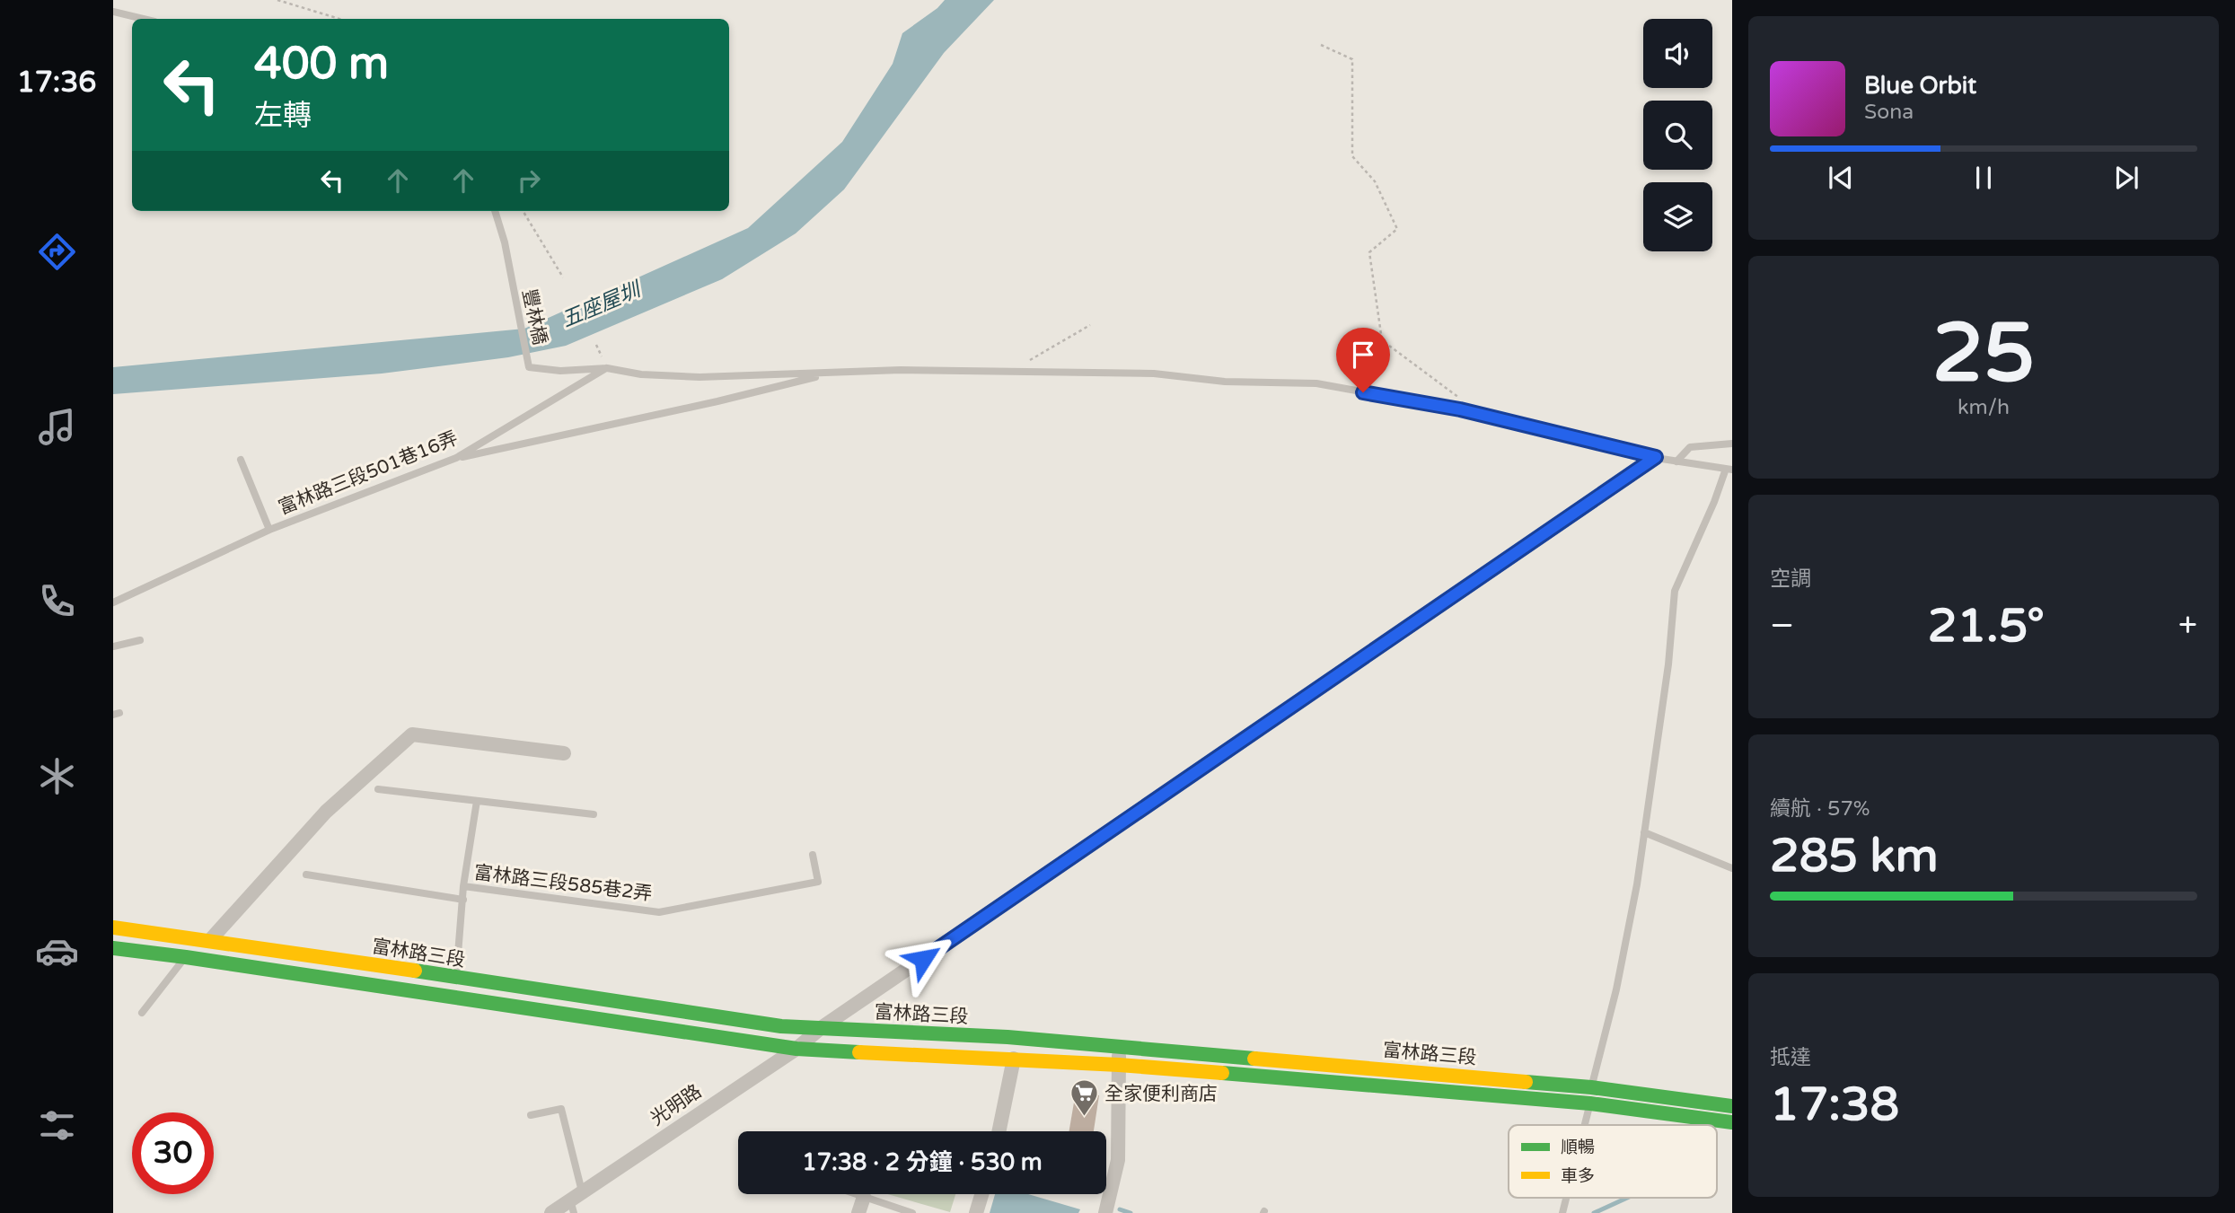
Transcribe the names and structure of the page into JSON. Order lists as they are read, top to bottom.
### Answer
{
  "streets": {
    "main road": ["富林路三段"],
    "street": ["光明路"],
    "lane": ["豐林橋", "富林路三段501巷16弄", "富林路三段585巷2弄"]
  },
  "crossings": [
    ["豐林橋", "富林路三段501巷16弄"],
    ["富林路三段", "光明路"]
  ],
  "water": ["五座屋圳"],
  "places": {
    "supermarket": ["全家便利商店"]
  },
  "legend": ["順暢", "車多"],
  "page": {
    "tabs": "17:36",
    "turn": ["400 m", "左轉"],
    "song": ["Blue Orbit", "Sona"],
    "tile": [
      ["25", "km/h"],
      "空調",
      ["續航 · 57%", "285 km"],
      ["抵達", "17:38"]
    ],
    "heat": ["−", "21.5°", "+"],
    "limit": "30",
    "trip": "17:38 · 2 分鐘 · 530 m"
  }
}
